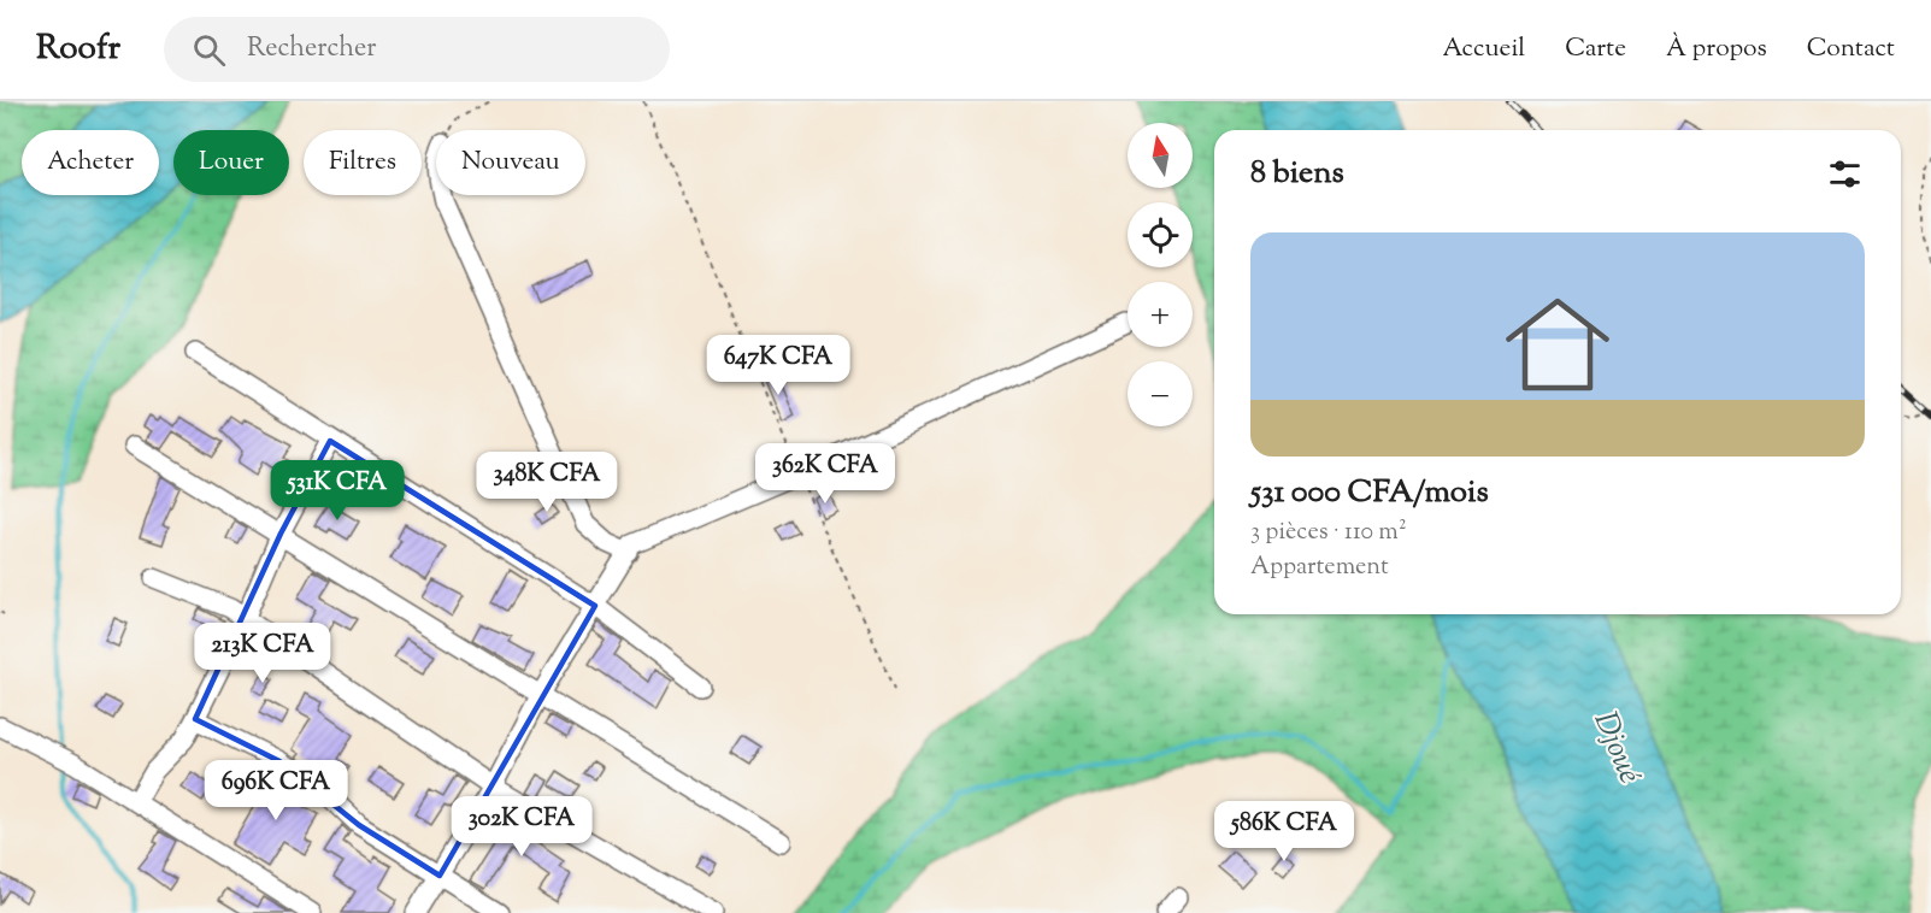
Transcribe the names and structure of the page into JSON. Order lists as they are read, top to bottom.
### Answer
{
  "water": ["Djoué"],
  "north": "top",
  "page": {
    "header": "Roofr",
    "search": "Rechercher",
    "nav": [
      "Accueil",
      "Carte",
      "À propos",
      "Contact"
    ],
    "map_buttons": ["+", "−"],
    "chip": [
      "Acheter",
      "Louer",
      "Filtres",
      "Nouveau"
    ],
    "heading": "8 biens",
    "list": [
      {
        "name": "531 000 CFA/mois",
        "note": "3 pièces · 110 m² · Appartement"
      }
    ],
    "price": [
      "647K CFA",
      "362K CFA",
      "348K CFA",
      "531K CFA",
      "213K CFA",
      "696K CFA",
      "302K CFA",
      "586K CFA"
    ]
  }
}
